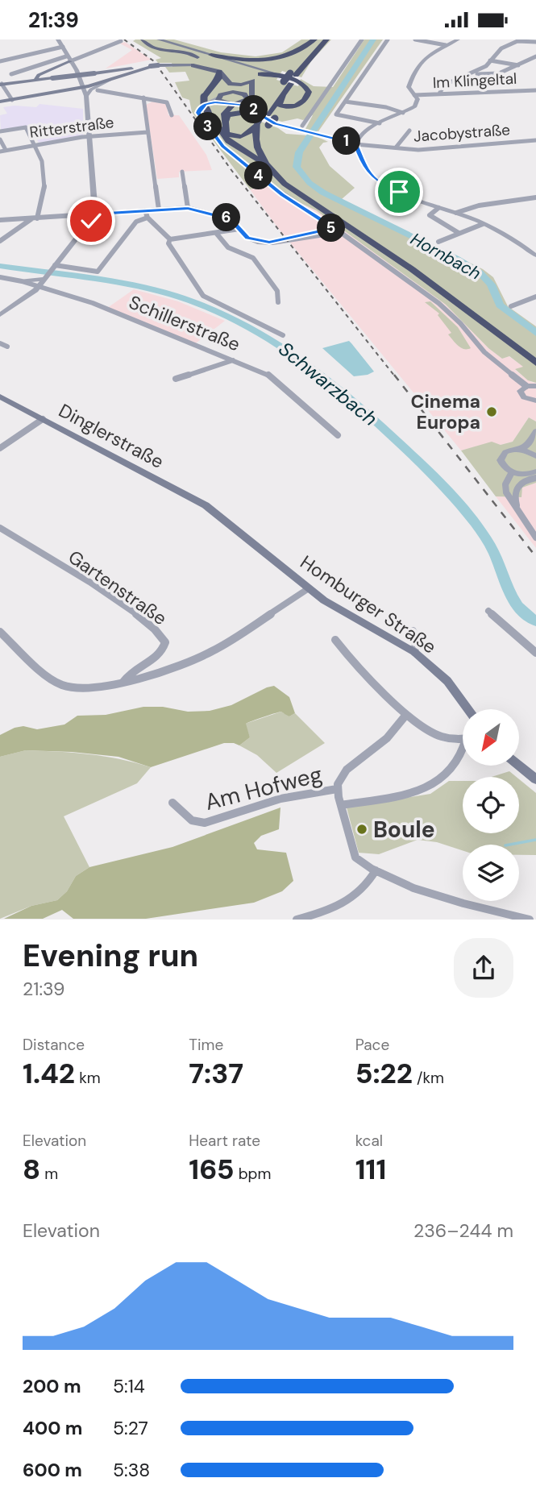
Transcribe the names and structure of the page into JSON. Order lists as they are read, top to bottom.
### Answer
{
  "streets": {
    "main road": ["Dinglerstraße", "Homburger Straße"],
    "street": [
      "Im Klingeltal",
      "Ritterstraße",
      "Jacobystraße",
      "Schillerstraße",
      "Gartenstraße",
      "Am Hofweg"
    ]
  },
  "crossings": [
    ["Dinglerstraße", "Homburger Straße"]
  ],
  "water": ["Hornbach", "Schwarzbach"],
  "places": ["Cinema Europa", "Boule"],
  "north": "bottom left",
  "page": {
    "status": "21:39",
    "pins": [
      "2",
      "3",
      "1",
      "4",
      "6",
      "5"
    ],
    "heading": ["Evening run", "21:39"],
    "stats": [
      ["Distance", "1.42 km"],
      ["Time", "7:37"],
      ["Pace", "5:22 /km"],
      ["Elevation", "8 m"],
      ["Heart rate", "165 bpm"],
      ["kcal", "111"]
    ],
    "chart": ["Elevation", "236–244 m"],
    "list": [
      {
        "name": "200 m",
        "note": "5:14"
      },
      {
        "name": "400 m",
        "note": "5:27"
      },
      {
        "name": "600 m",
        "note": "5:38"
      }
    ]
  }
}
